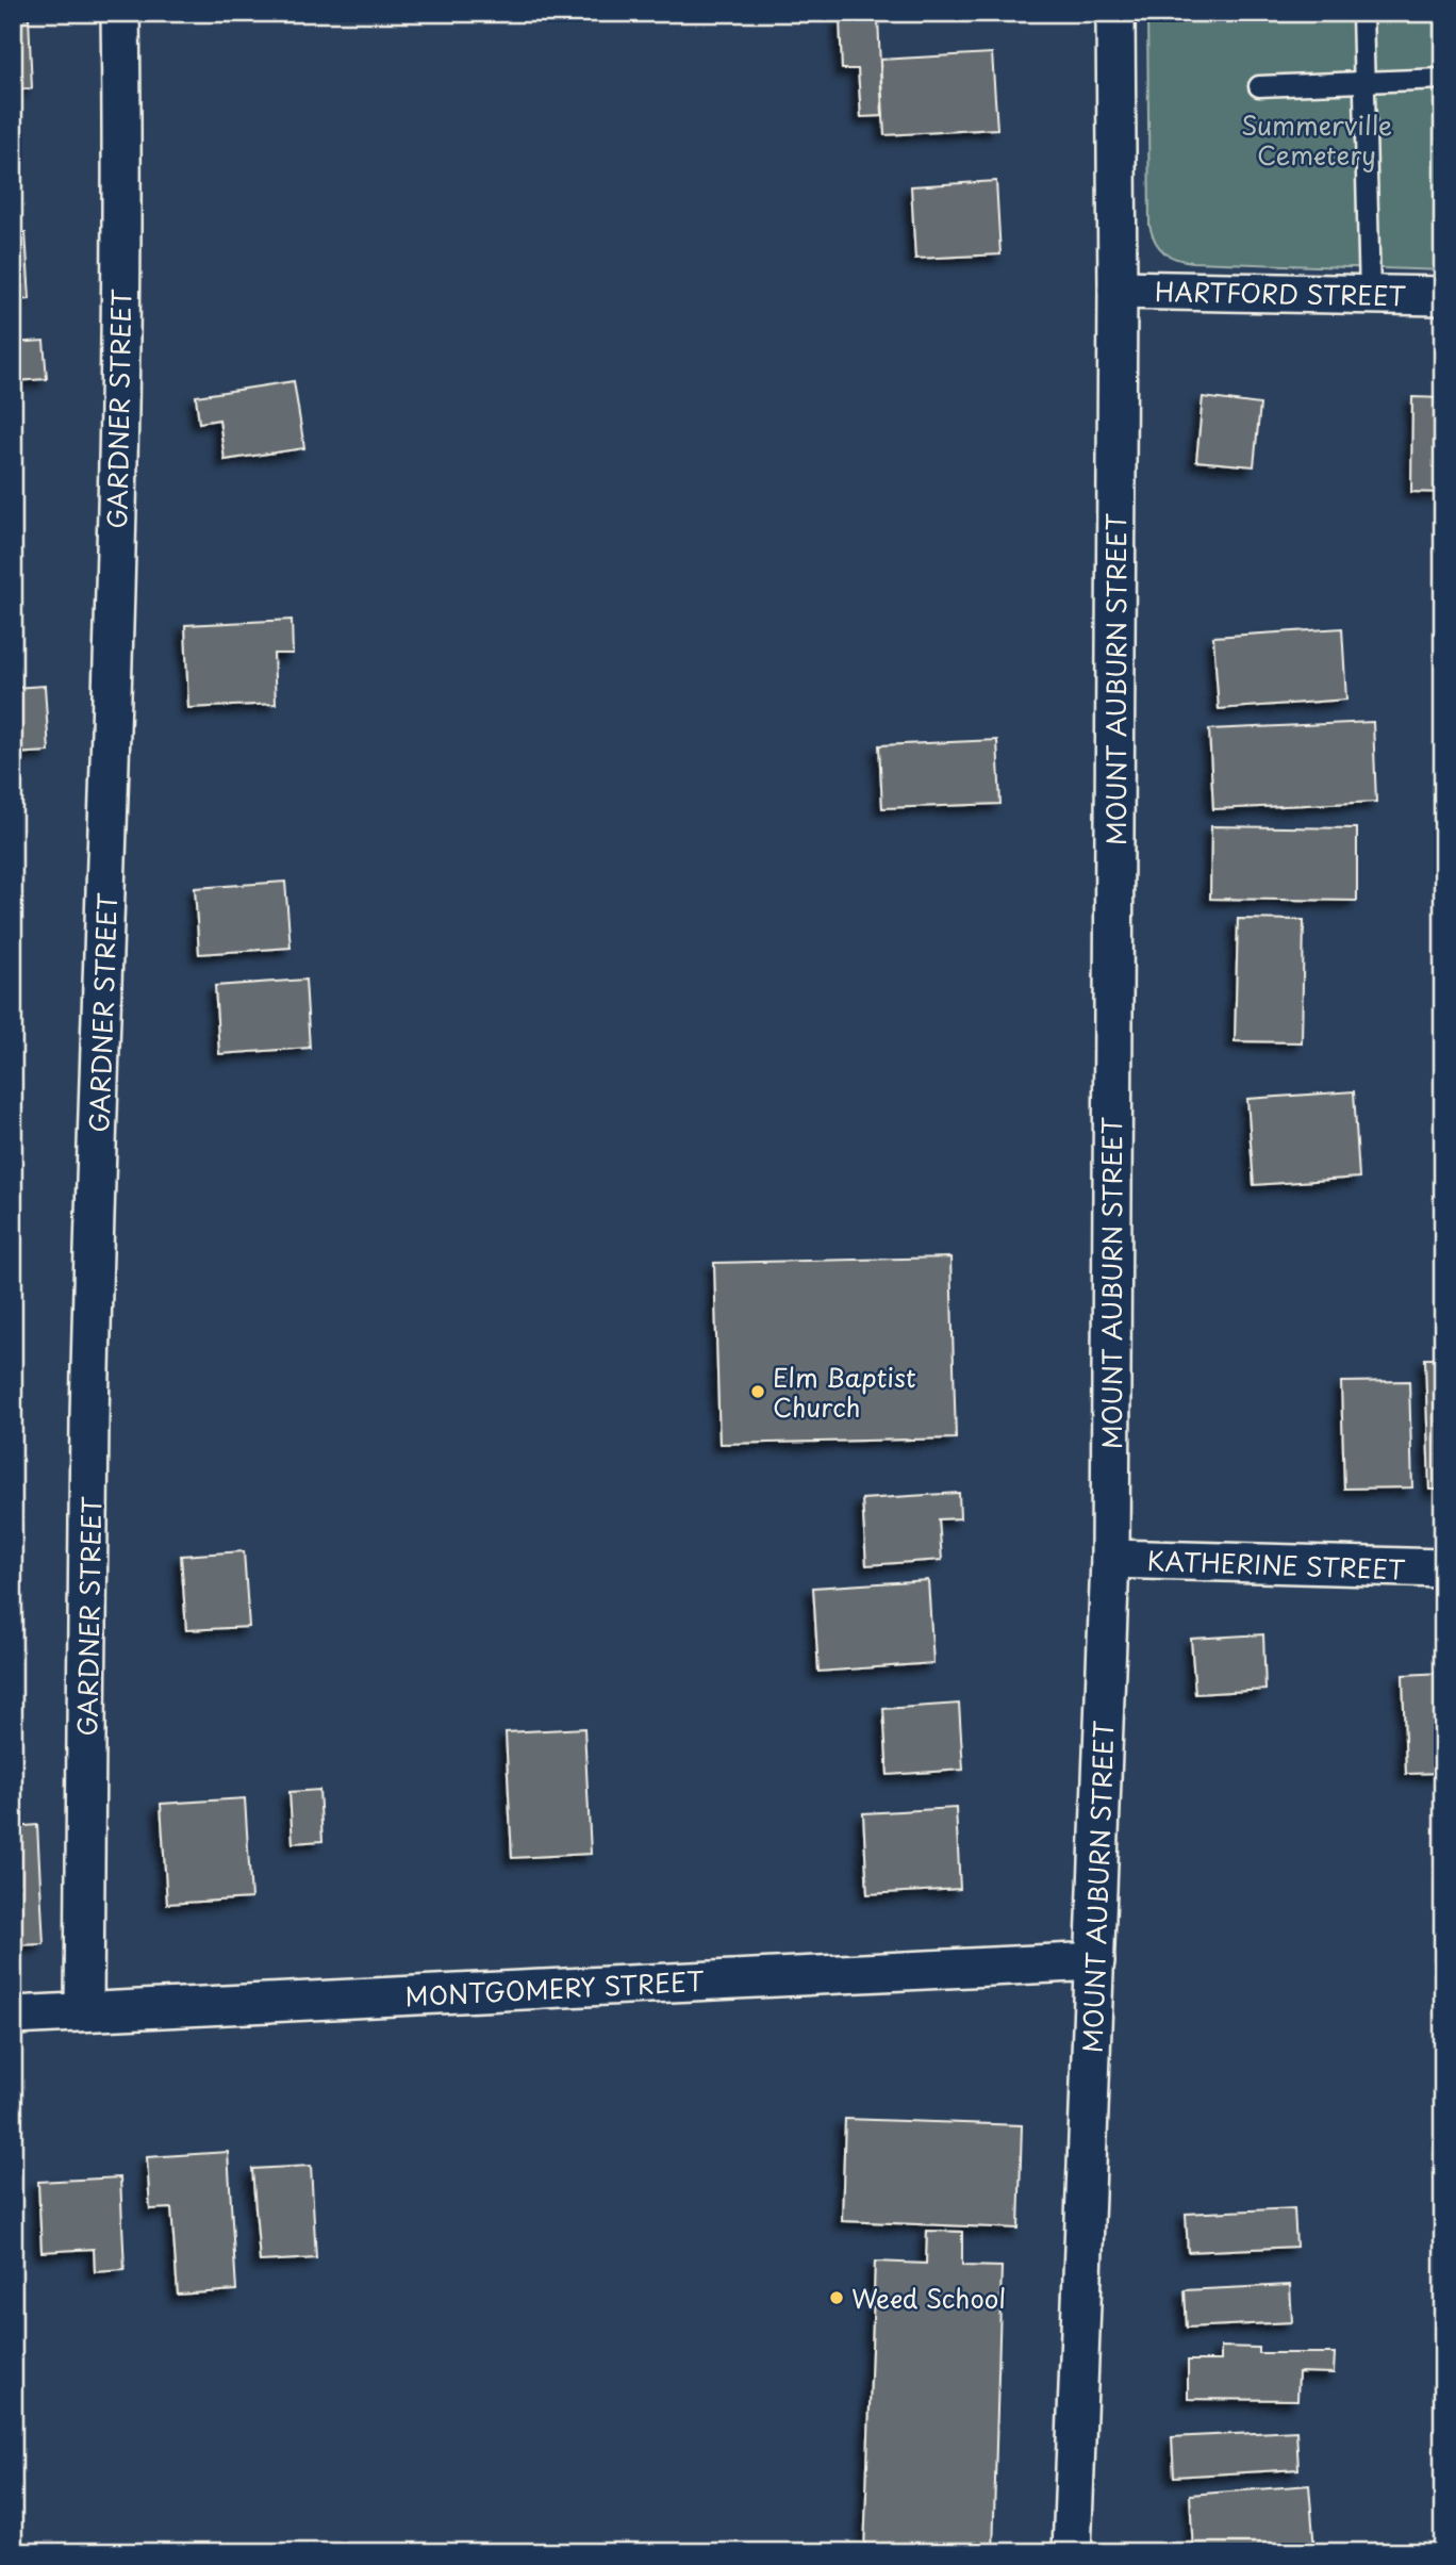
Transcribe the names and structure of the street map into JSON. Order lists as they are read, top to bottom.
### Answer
{
  "streets": {
    "street": [
      "HARTFORD STREET",
      "GARDNER STREET",
      "MOUNT AUBURN STREET",
      "KATHERINE STREET",
      "MONTGOMERY STREET"
    ]
  },
  "crossings": [
    ["HARTFORD STREET", "MOUNT AUBURN STREET"],
    ["GARDNER STREET", "MONTGOMERY STREET"],
    ["MOUNT AUBURN STREET", "KATHERINE STREET"],
    ["MOUNT AUBURN STREET", "MONTGOMERY STREET"]
  ],
  "parks": ["Summerville Cemetery"],
  "places": ["Elm Baptist Church", "Weed School"]
}
